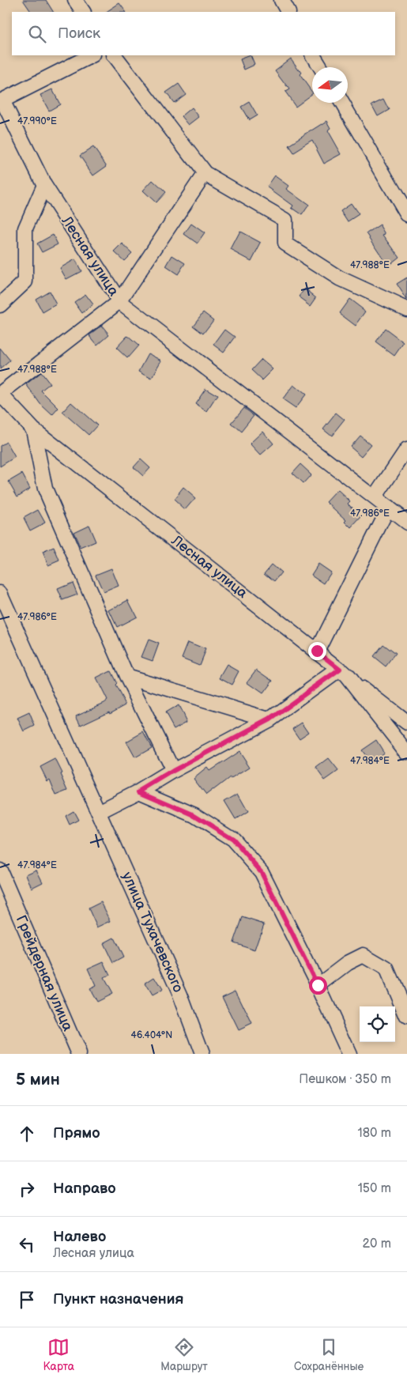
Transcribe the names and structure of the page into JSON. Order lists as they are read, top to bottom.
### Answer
{
  "streets": {
    "street": ["Лесная улица", "улица Тухачевского", "Грейдерная улица"]
  },
  "north": "left",
  "page": {
    "search": "Поиск",
    "heading": ["5 мин", "Пешком · 350 m"],
    "list": [
      ["Прямо", "180 m"],
      ["Направо", "150 m"],
      ["Налево", "Лесная улица", "20 m"],
      "Пункт назначения"
    ],
    "nav": ["Карта", "Маршрут", "Сохранённые"]
  },
  "coordinates": [
    "47.990°E",
    "47.988°E",
    "47.986°E",
    "47.984°E",
    "46.404°N"
  ]
}
